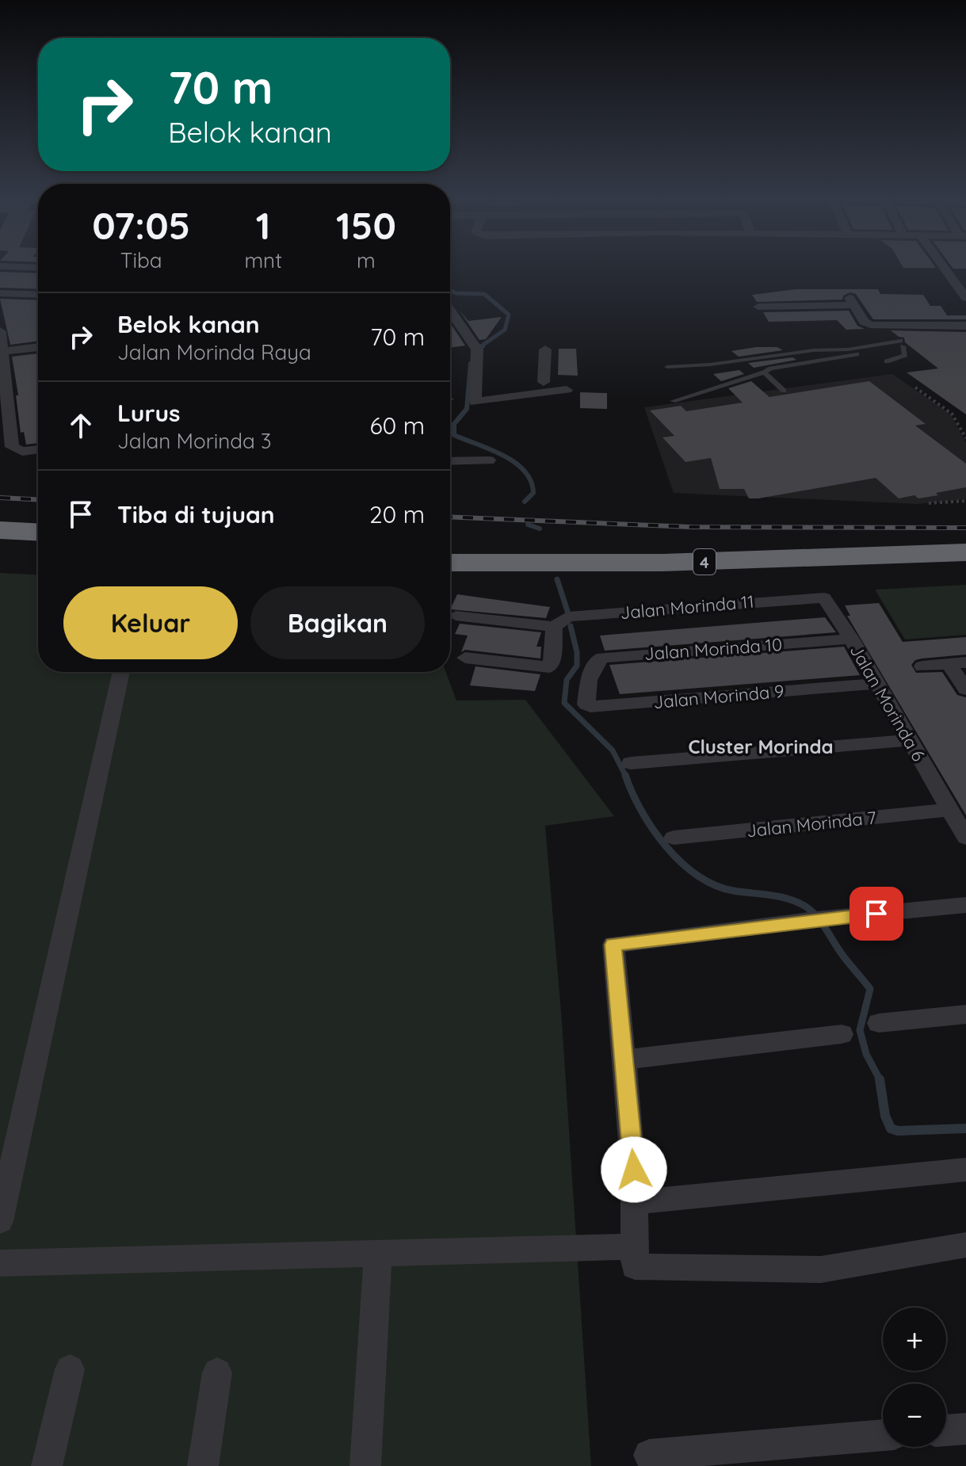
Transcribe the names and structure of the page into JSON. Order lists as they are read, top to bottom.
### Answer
{
  "streets": {
    "highway": ["4"],
    "street": [
      "Jalan Morinda 11",
      "Jalan Morinda 10",
      "Jalan Morinda 9",
      "Jalan Morinda 6",
      "Jalan Morinda 7"
    ]
  },
  "crossings": [
    ["Jalan Morinda 11", "Jalan Morinda 6"],
    ["Jalan Morinda 10", "Jalan Morinda 9"],
    ["Jalan Morinda 10", "Jalan Morinda 6"],
    ["Jalan Morinda 9", "Jalan Morinda 6"],
    ["Jalan Morinda 6", "Jalan Morinda 7"]
  ],
  "districts": ["Cluster Morinda"],
  "page": {
    "turn": ["70 m", "Belok kanan"],
    "eta": [
      "07:05",
      "Tiba",
      "1",
      "mnt",
      "150",
      "m"
    ],
    "list": [
      {
        "name": "Belok kanan",
        "note": "Jalan Morinda Raya",
        "value": "70 m"
      },
      {
        "name": "Lurus",
        "note": "Jalan Morinda 3",
        "value": "60 m"
      },
      {
        "name": "Tiba di tujuan",
        "value": "20 m"
      }
    ],
    "buttons": ["Keluar", "Bagikan"],
    "map_buttons": ["+", "−"]
  }
}
